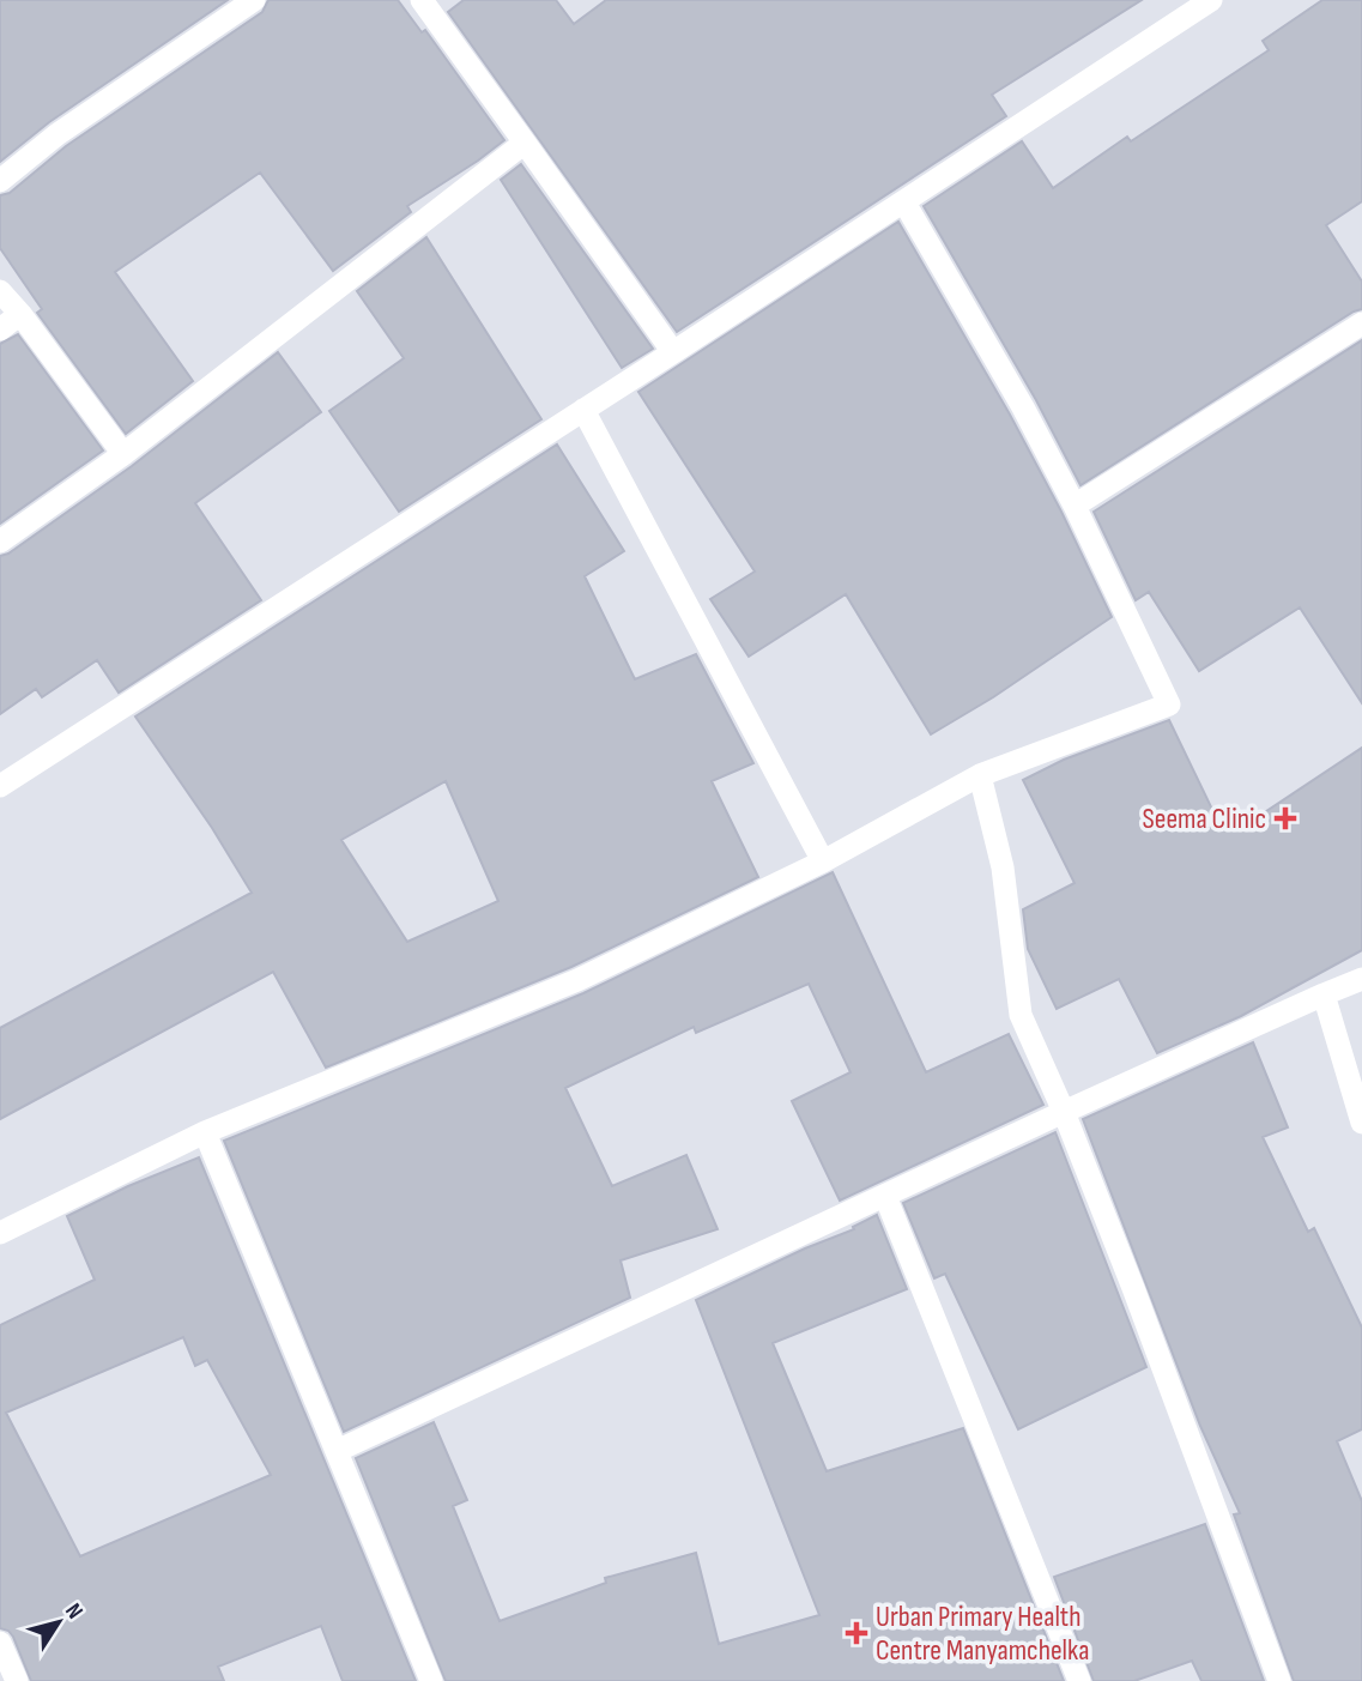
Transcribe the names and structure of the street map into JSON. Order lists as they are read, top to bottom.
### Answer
{
  "places": {
    "health": ["Seema Clinic", "Urban Primary Health Centre Manyamchelka"]
  },
  "north": "top right"
}
